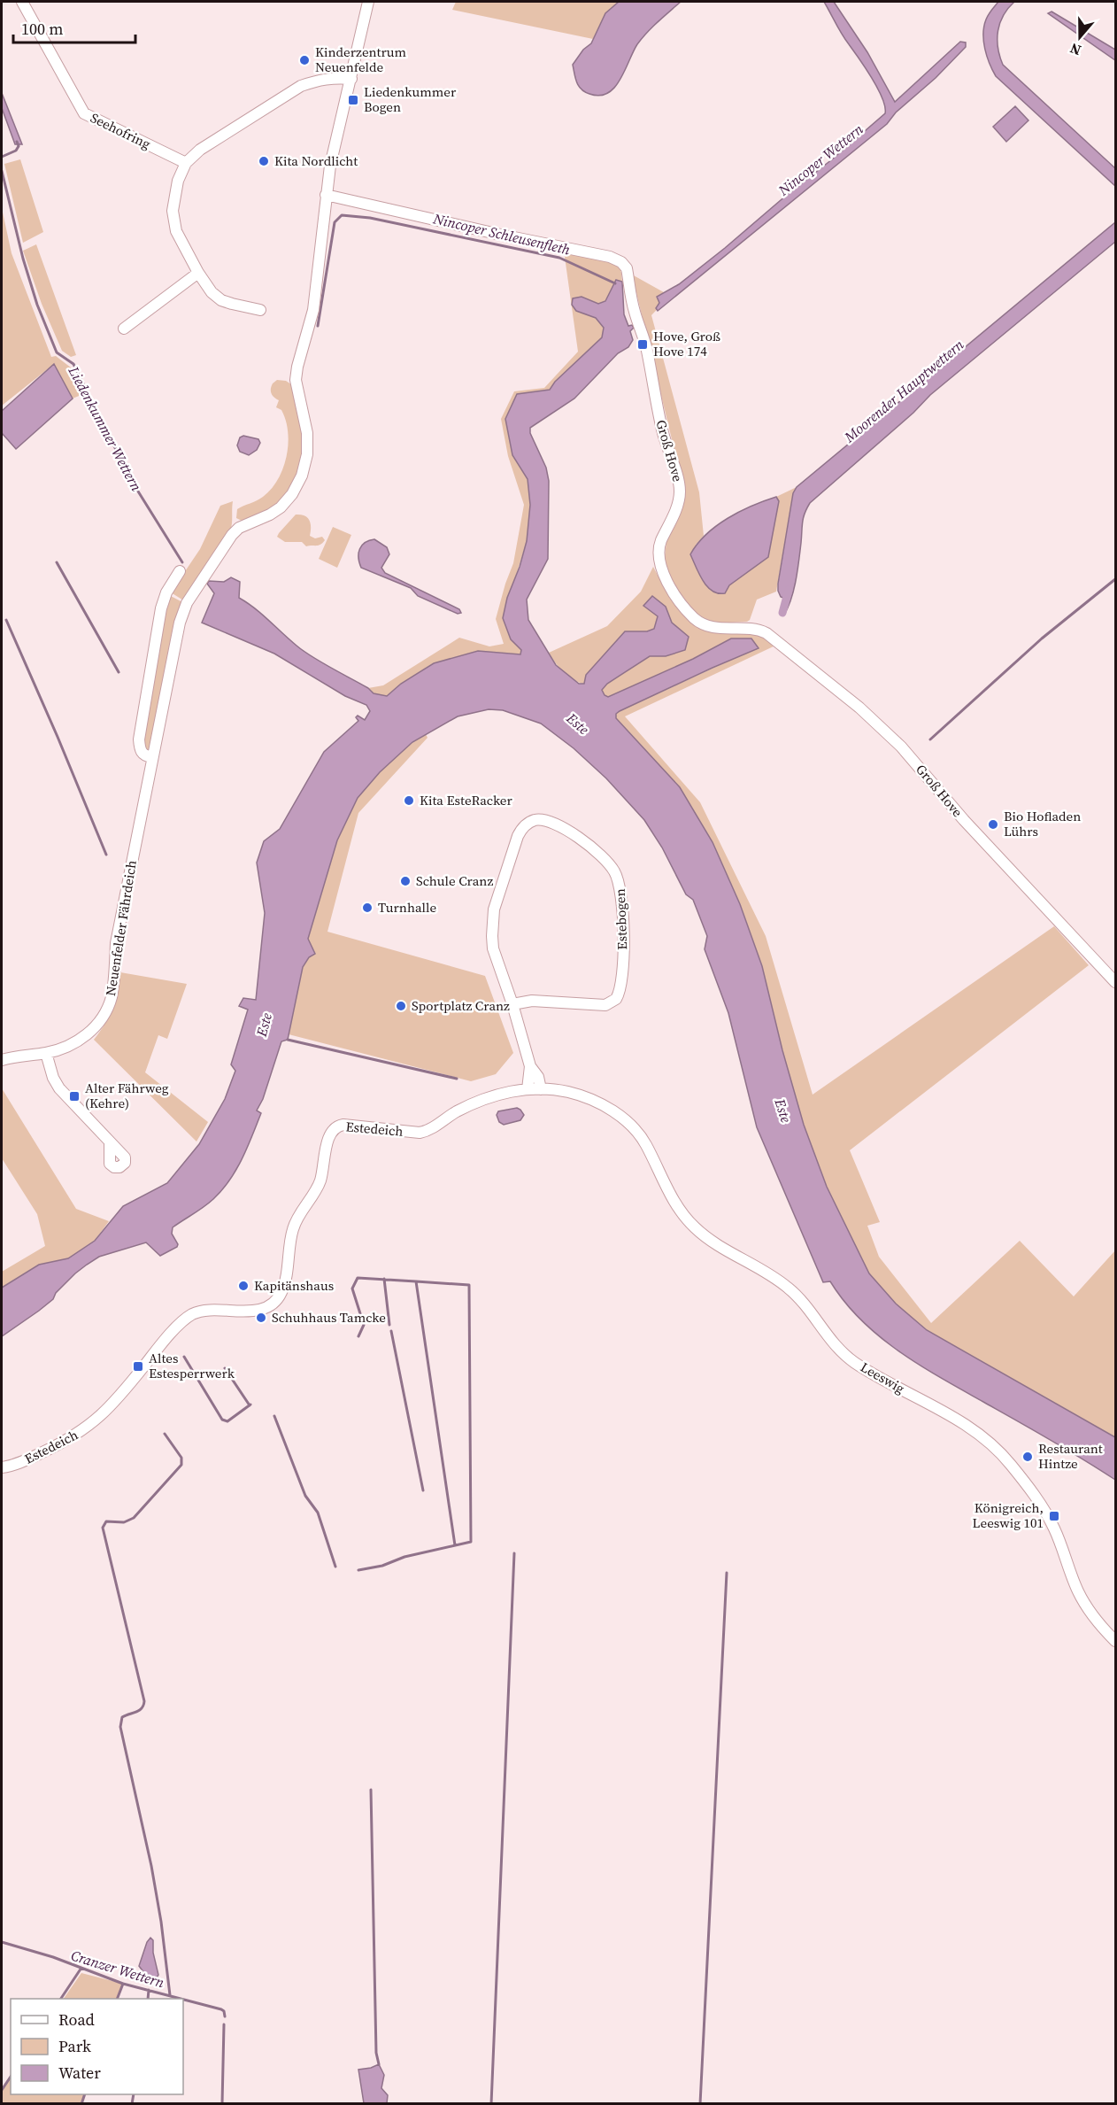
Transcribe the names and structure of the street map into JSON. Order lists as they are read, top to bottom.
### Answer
{
  "streets": {
    "street": [
      "Seehofring",
      "Groß Hove",
      "Estebogen",
      "Neuenfelder Fährdeich",
      "Estedeich",
      "Leeswig"
    ]
  },
  "crossings": [
    ["Groß Hove", "Neuenfelder Fährdeich"],
    ["Estebogen", "Estedeich"],
    ["Estedeich", "Leeswig"]
  ],
  "water": [
    "Nincoper Wettern",
    "Nincoper Schleusenfleth",
    "Moorender Hauptwettern",
    "Liedenkummer Wettern",
    "Este",
    "Cranzer Wettern"
  ],
  "places": {
    "other": [
      "Kinderzentrum Neuenfelde",
      "Kita Nordlicht",
      "Kita EsteRacker",
      "Bio Hofladen Lührs",
      "Schule Cranz",
      "Turnhalle",
      "Sportplatz Cranz",
      "Kapitänshaus",
      "Schuhhaus Tamcke",
      "Restaurant Hintze"
    ],
    "transit": [
      "Liedenkummer Bogen",
      "Hove, Groß Hove 174",
      "Alter Fährweg (Kehre)",
      "Altes Estesperrwerk",
      "Königreich, Leeswig 101"
    ]
  },
  "legend": ["Road", "Park", "Water"],
  "scale_bar": "100 m",
  "north": "bottom"
}
